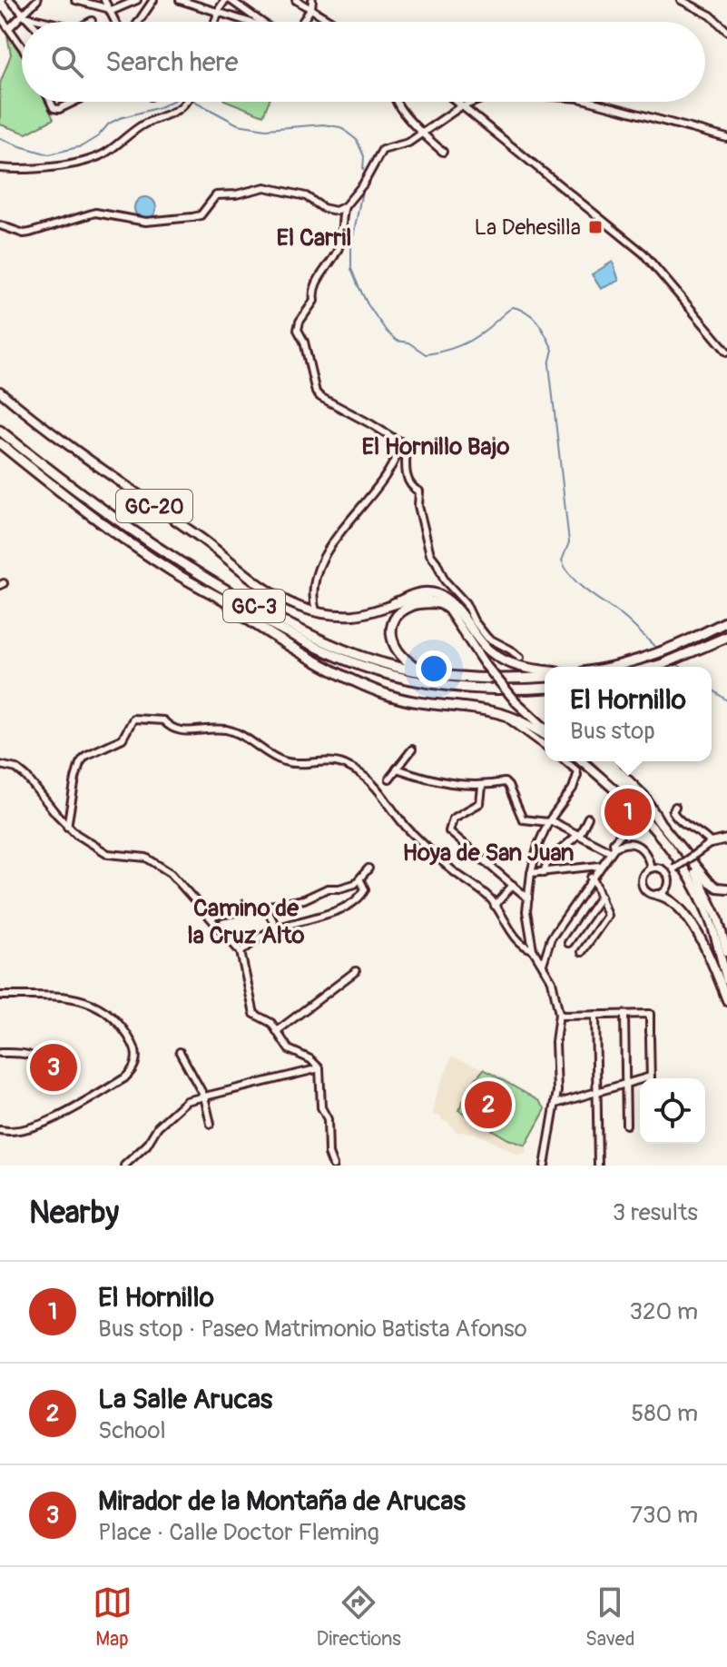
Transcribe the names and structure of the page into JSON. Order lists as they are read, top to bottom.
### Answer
{
  "streets": {
    "highway": ["GC-3"],
    "main road": ["GC-20"]
  },
  "districts": [
    "El Carril",
    "El Hornillo Bajo",
    "Hoya de San Juan",
    "Camino de la Cruz Alto"
  ],
  "places": {
    "transit": ["La Dehesilla"]
  },
  "page": {
    "search": "Search here",
    "popup": ["El Hornillo", "Bus stop"],
    "pins": ["1", "3", "2"],
    "heading": ["Nearby", "3 results"],
    "list": [
      {
        "mark": "1",
        "name": "El Hornillo",
        "note": "Bus stop · Paseo Matrimonio Batista Afonso",
        "value": "320 m"
      },
      {
        "mark": "2",
        "name": "La Salle Arucas",
        "note": "School",
        "value": "580 m"
      },
      {
        "mark": "3",
        "name": "Mirador de la Montaña de Arucas",
        "note": "Place · Calle Doctor Fleming",
        "value": "730 m"
      }
    ],
    "nav": ["Map", "Directions", "Saved"]
  }
}
